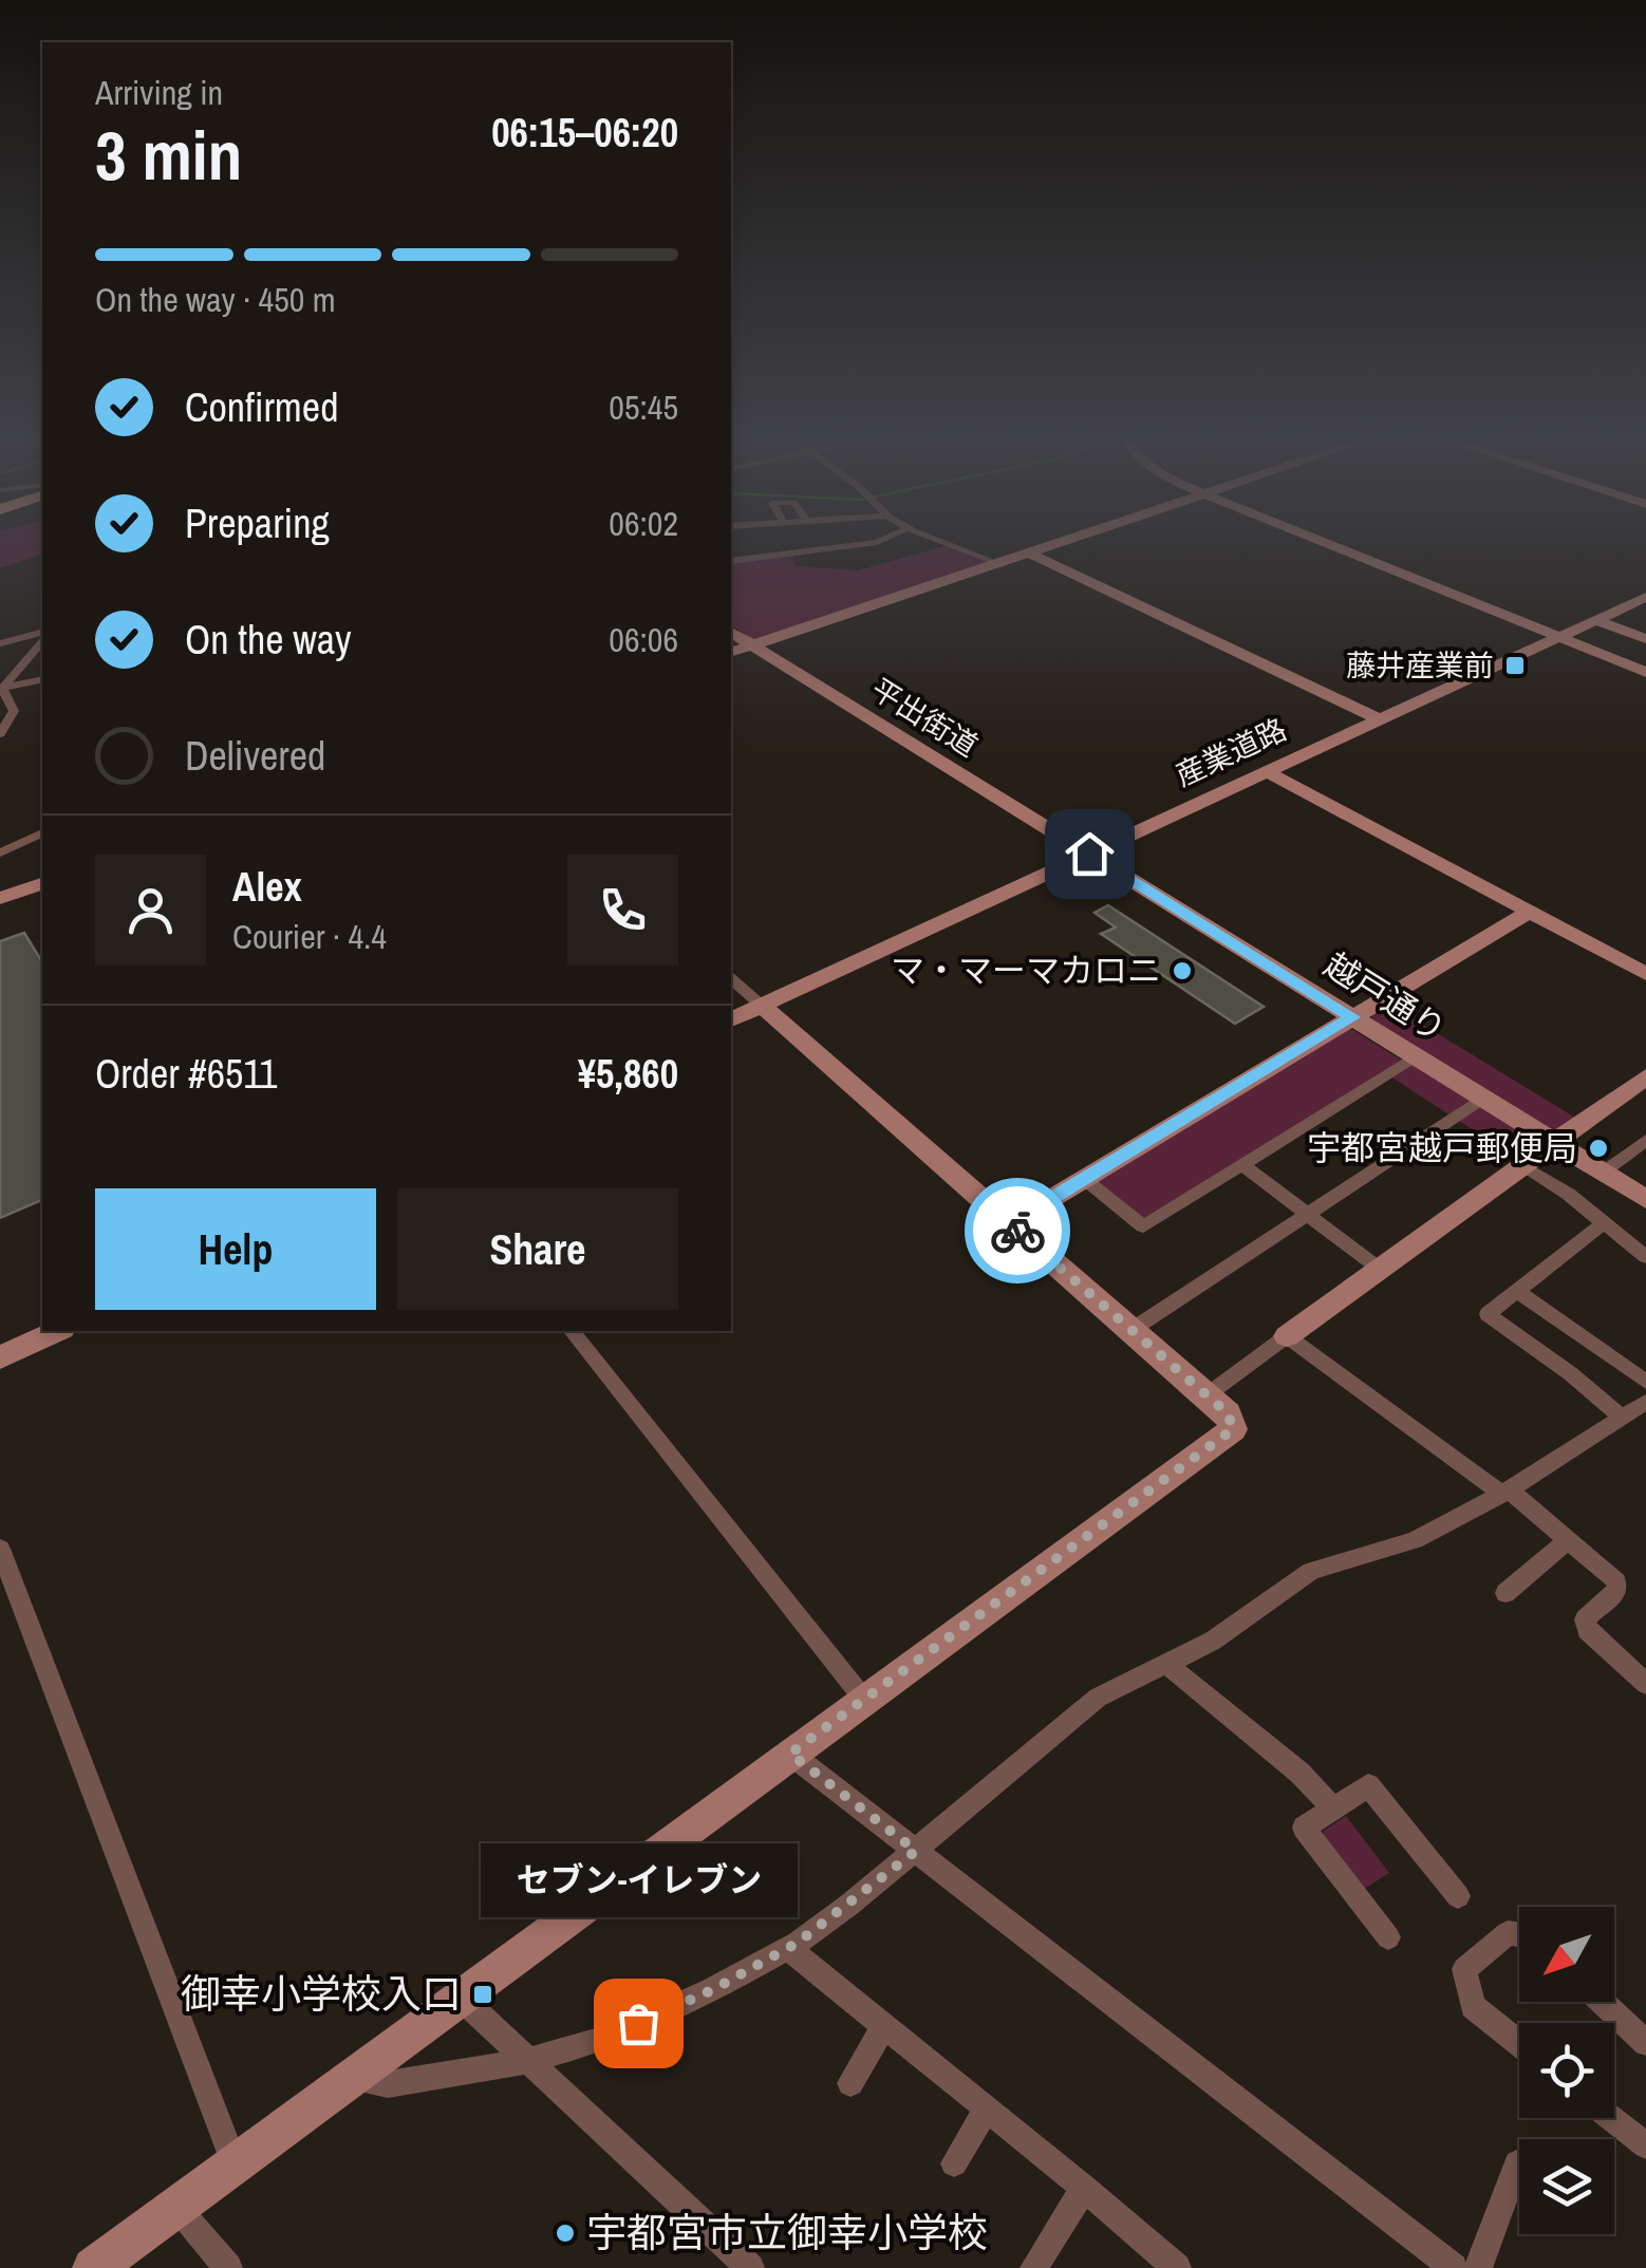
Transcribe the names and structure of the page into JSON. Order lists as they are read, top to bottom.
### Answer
{
  "streets": {
    "street": ["平出街道", "産業道路", "越戸通り"]
  },
  "crossings": [
    ["平出街道", "産業道路"],
    ["平出街道", "越戸通り"],
    ["産業道路", "越戸通り"]
  ],
  "places": {
    "transit": ["藤井産業前", "御幸小学校入口"],
    "other": [
      "マ・マーマカロニ",
      "宇都宮越戸郵便局",
      "セブン-イレブン",
      "宇都宮市立御幸小学校"
    ]
  },
  "north": "bottom left",
  "page": {
    "heading": ["3 min", "Arriving in", "06:15–06:20"],
    "panel": [
      "Alex",
      "Courier · 4.4",
      "Order #6511",
      "¥5,860"
    ],
    "bar": "On the way · 450 m",
    "list": [
      ["Confirmed", "05:45"],
      ["Preparing", "06:02"],
      ["On the way", "06:06"],
      "Delivered"
    ],
    "buttons": ["Help", "Share"],
    "bubble": "セブン-イレブン"
  }
}
